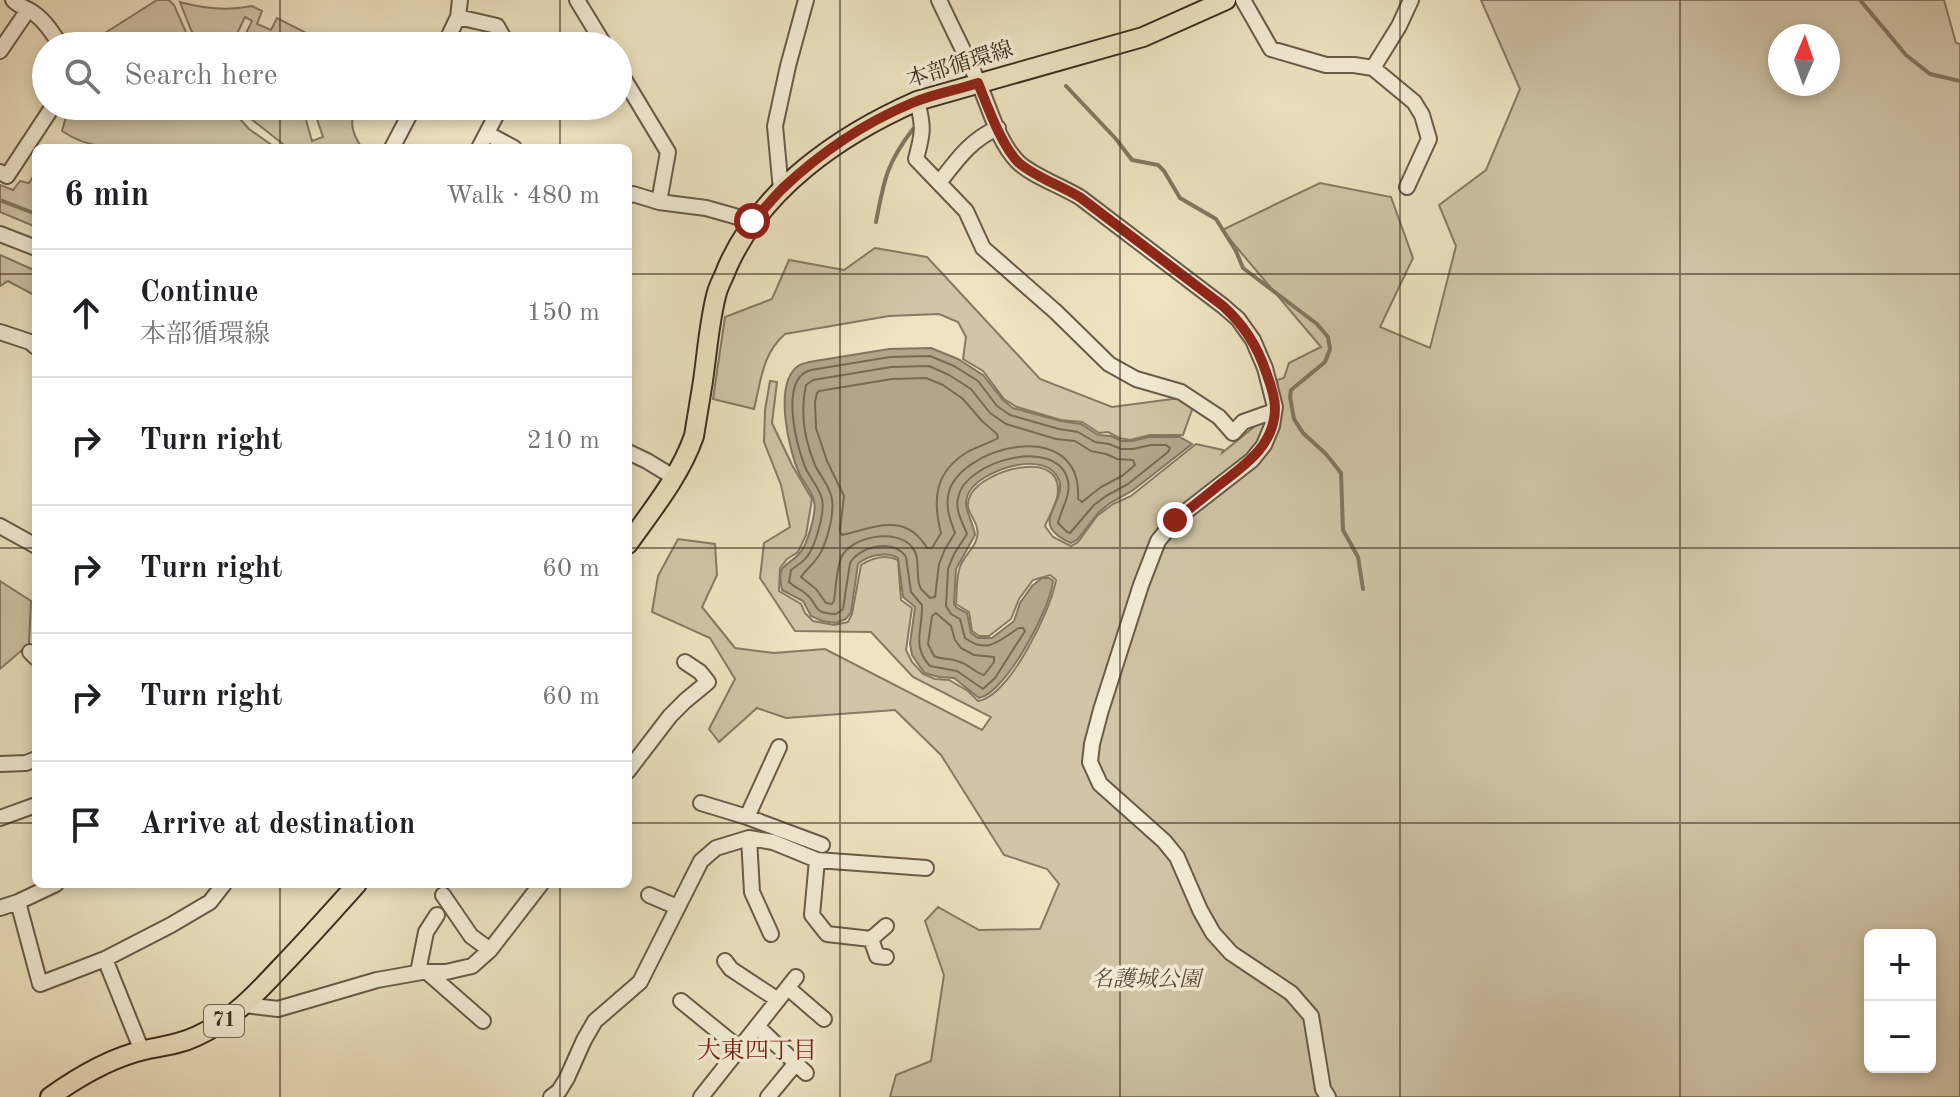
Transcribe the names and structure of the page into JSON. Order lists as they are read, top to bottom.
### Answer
{
  "streets": {
    "main road": ["本部循環線", "71"]
  },
  "districts": ["大東四丁目"],
  "parks": ["名護城公園"],
  "north": "top",
  "page": {
    "search": "Search here",
    "heading": ["6 min", "Walk · 480 m"],
    "list": [
      ["Continue", "本部循環線", "150 m"],
      ["Turn right", "210 m"],
      ["Turn right", "60 m"],
      ["Turn right", "60 m"],
      "Arrive at destination"
    ],
    "map_buttons": ["+", "−"]
  }
}
